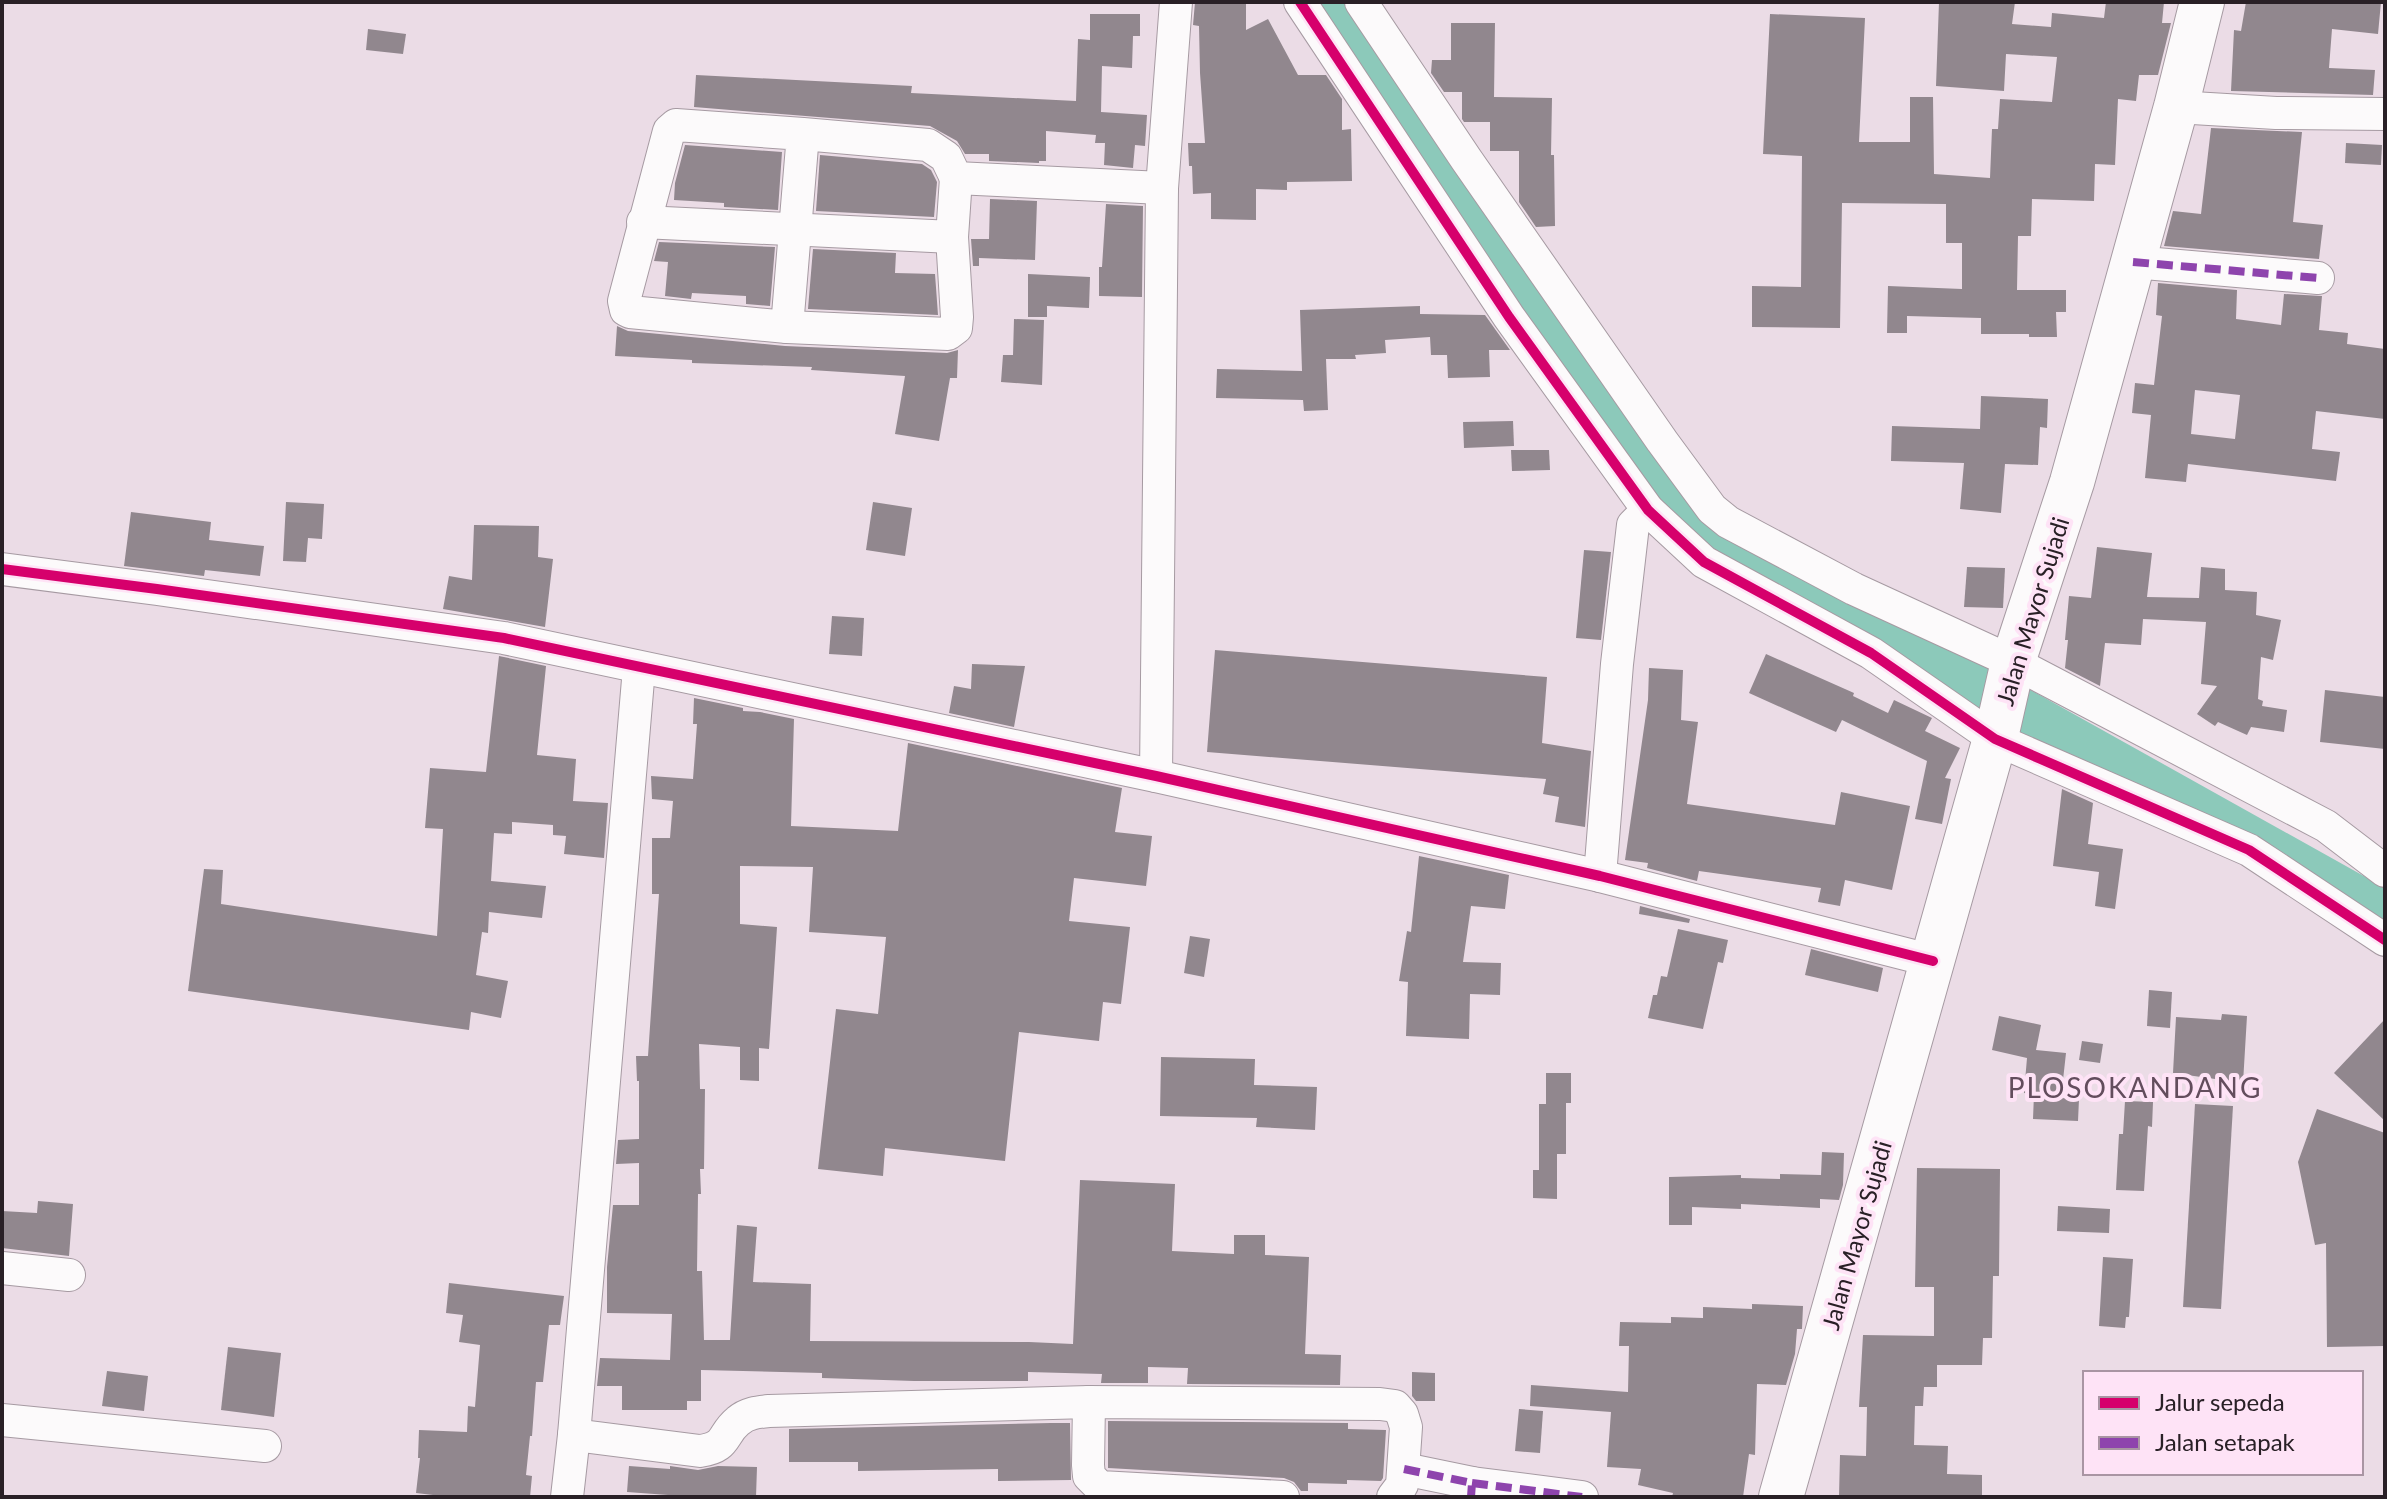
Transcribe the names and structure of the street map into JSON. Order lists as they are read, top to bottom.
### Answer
{
  "streets": {
    "highway": ["Jalan Mayor Sujadi"]
  },
  "districts": ["PLOSOKANDANG"],
  "legend": ["Jalur sepeda", "Jalan setapak"]
}
